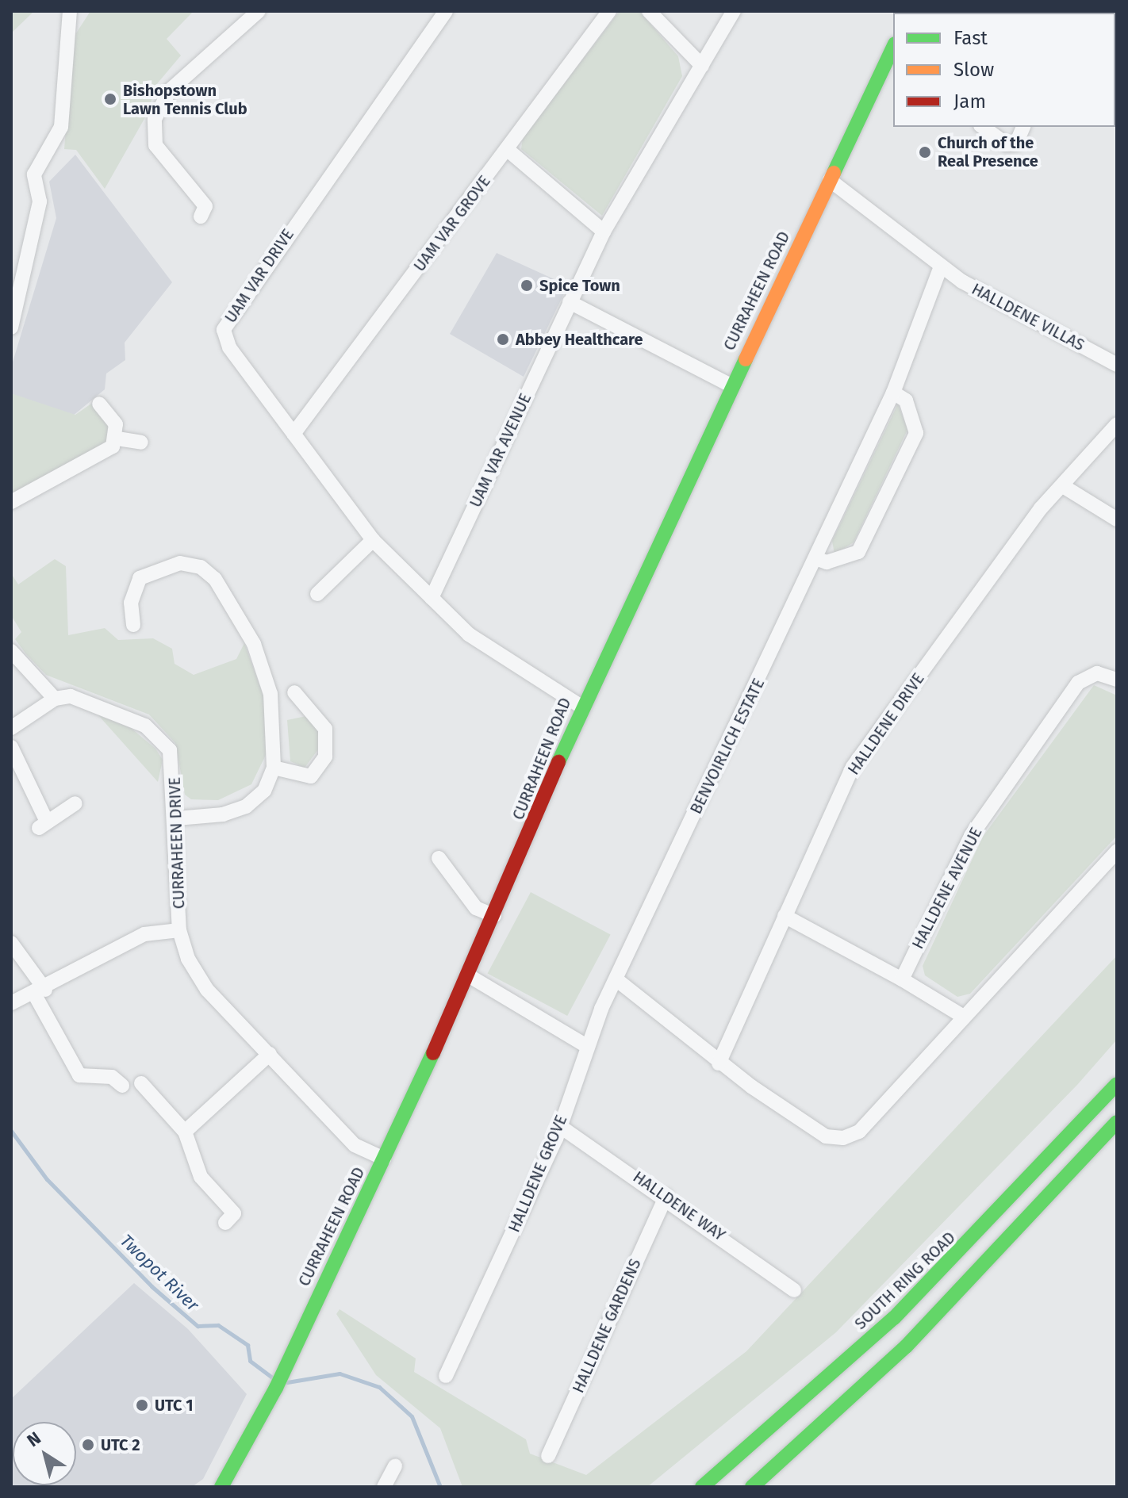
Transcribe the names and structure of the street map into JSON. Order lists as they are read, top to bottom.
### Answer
{
  "streets": {
    "main road": ["CURRAHEEN ROAD", "SOUTH RING ROAD"],
    "street": [
      "UAM VAR GROVE",
      "UAM VAR DRIVE",
      "HALLDENE VILLAS",
      "UAM VAR AVENUE",
      "HALLDENE DRIVE",
      "BENVOIRLICH ESTATE",
      "CURRAHEEN DRIVE",
      "HALLDENE AVENUE",
      "HALLDENE GROVE",
      "HALLDENE WAY",
      "HALLDENE GARDENS"
    ]
  },
  "crossings": [
    ["UAM VAR GROVE", "UAM VAR DRIVE"],
    ["UAM VAR DRIVE", "CURRAHEEN ROAD"],
    ["UAM VAR DRIVE", "UAM VAR AVENUE"],
    ["CURRAHEEN ROAD", "HALLDENE VILLAS"],
    ["CURRAHEEN ROAD", "CURRAHEEN DRIVE"],
    ["HALLDENE VILLAS", "BENVOIRLICH ESTATE"],
    ["BENVOIRLICH ESTATE", "HALLDENE GROVE"],
    ["HALLDENE GROVE", "HALLDENE WAY"],
    ["HALLDENE WAY", "HALLDENE GARDENS"]
  ],
  "water": ["Twopot River"],
  "places": [
    "Bishopstown Lawn Tennis Club",
    "Church of the Real Presence",
    "Spice Town",
    "Abbey Healthcare",
    "UTC 1",
    "UTC 2"
  ],
  "legend": ["Fast", "Slow", "Jam"],
  "north": "top left"
}
